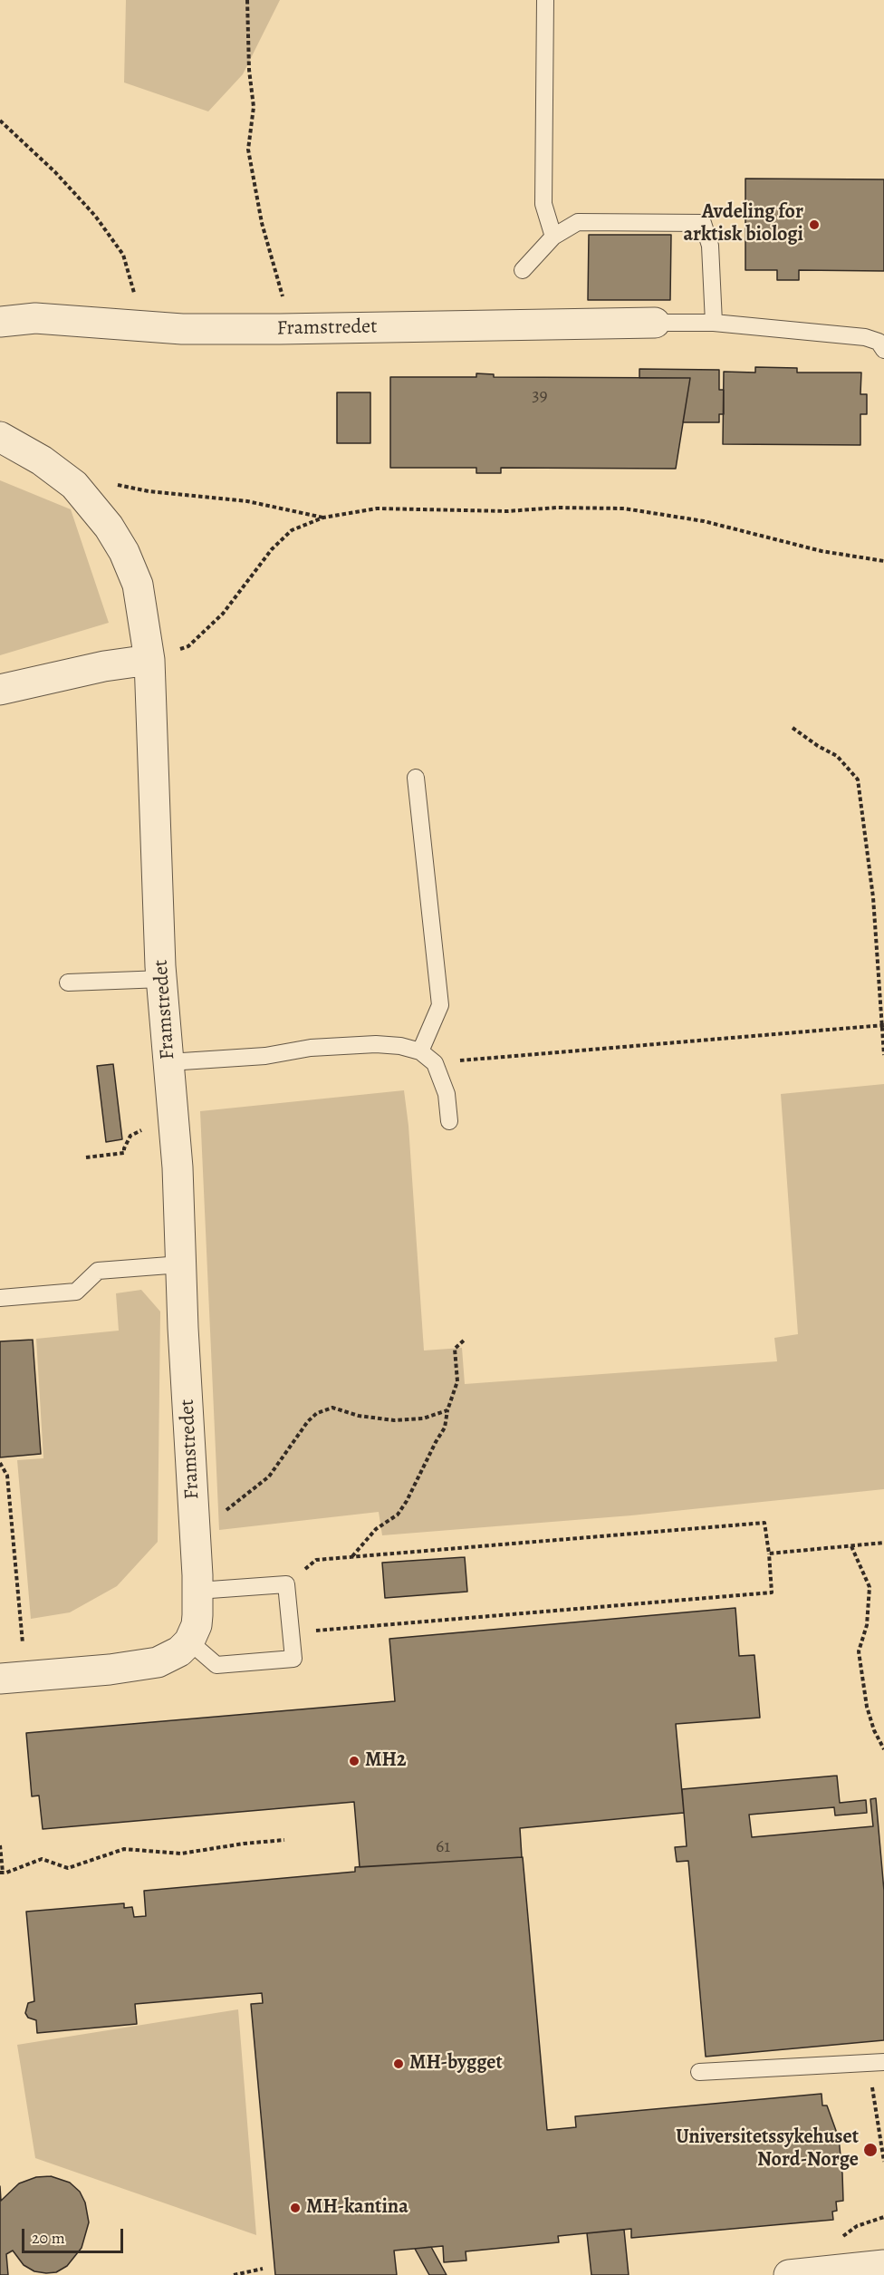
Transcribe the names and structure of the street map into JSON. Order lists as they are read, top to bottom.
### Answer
{
  "streets": {
    "street": ["Framstredet"]
  },
  "places": [
    "Avdeling for arktisk biologi",
    "MH2",
    "MH-bygget",
    "Universitetssykehuset Nord-Norge",
    "MH-kantina"
  ],
  "house_numbers": ["39", "61"],
  "scale_bar": "20 m"
}
